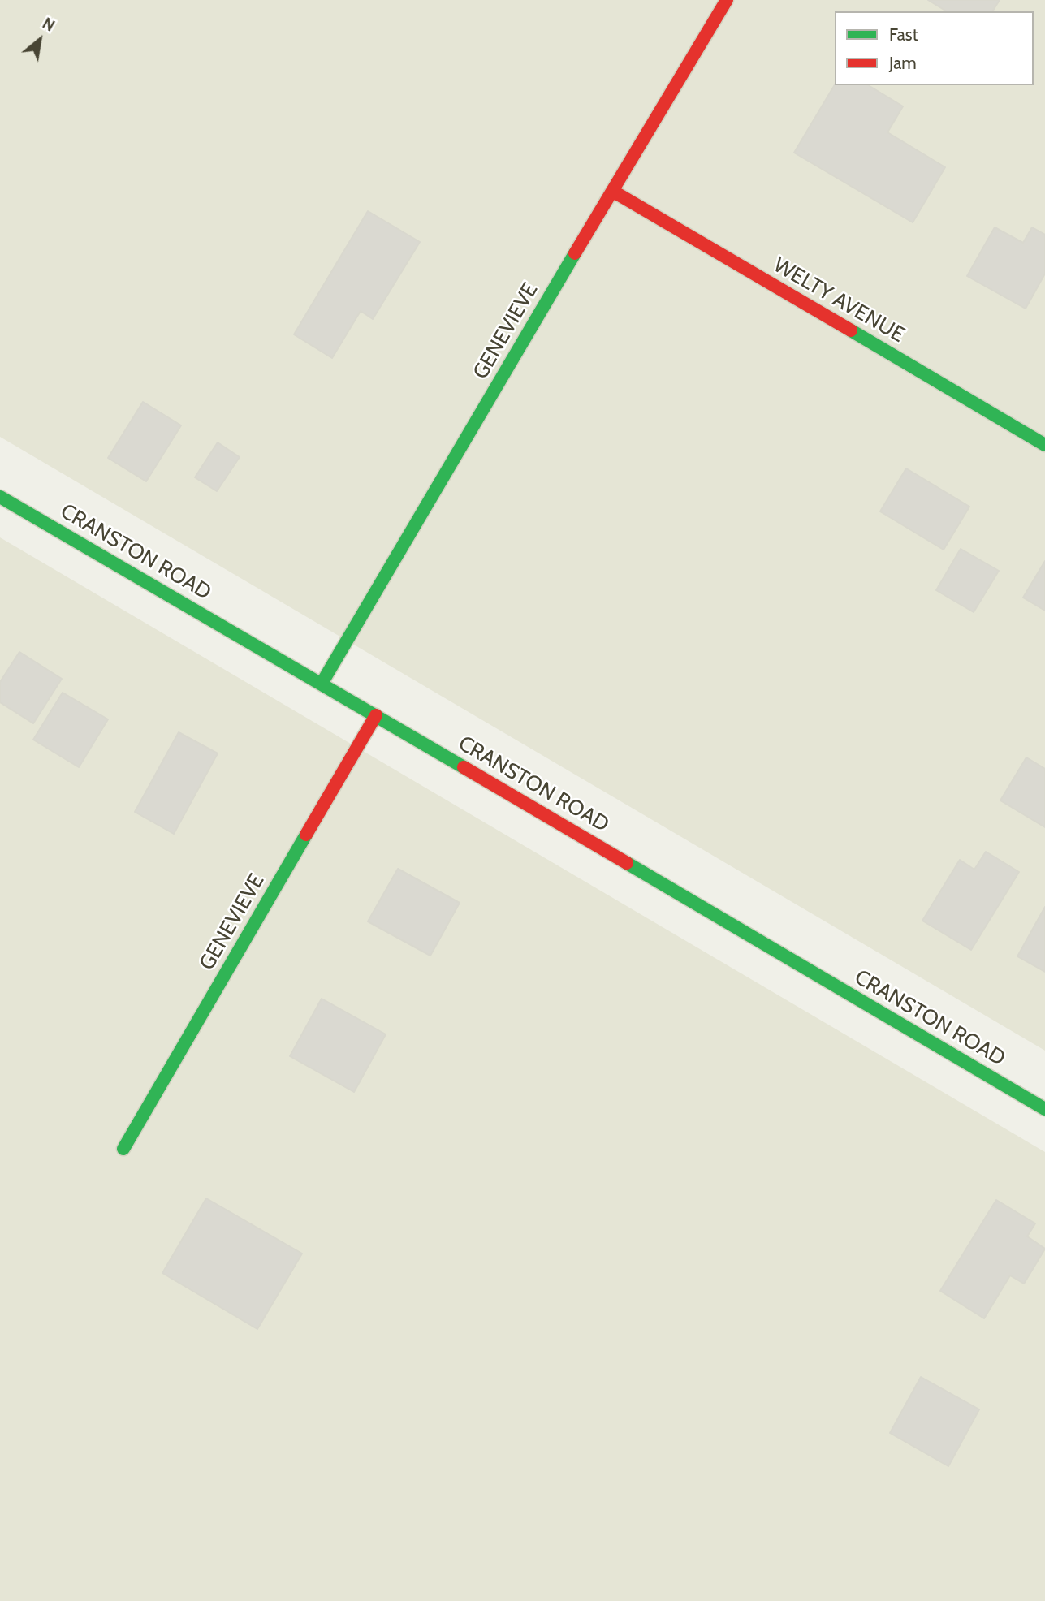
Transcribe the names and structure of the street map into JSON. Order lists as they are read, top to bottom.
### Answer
{
  "streets": {
    "street": ["WELTY AVENUE", "GENEVIEVE", "CRANSTON ROAD"]
  },
  "crossings": [
    ["WELTY AVENUE", "GENEVIEVE"],
    ["GENEVIEVE", "CRANSTON ROAD"]
  ],
  "legend": ["Fast", "Jam"],
  "north": "top right"
}
